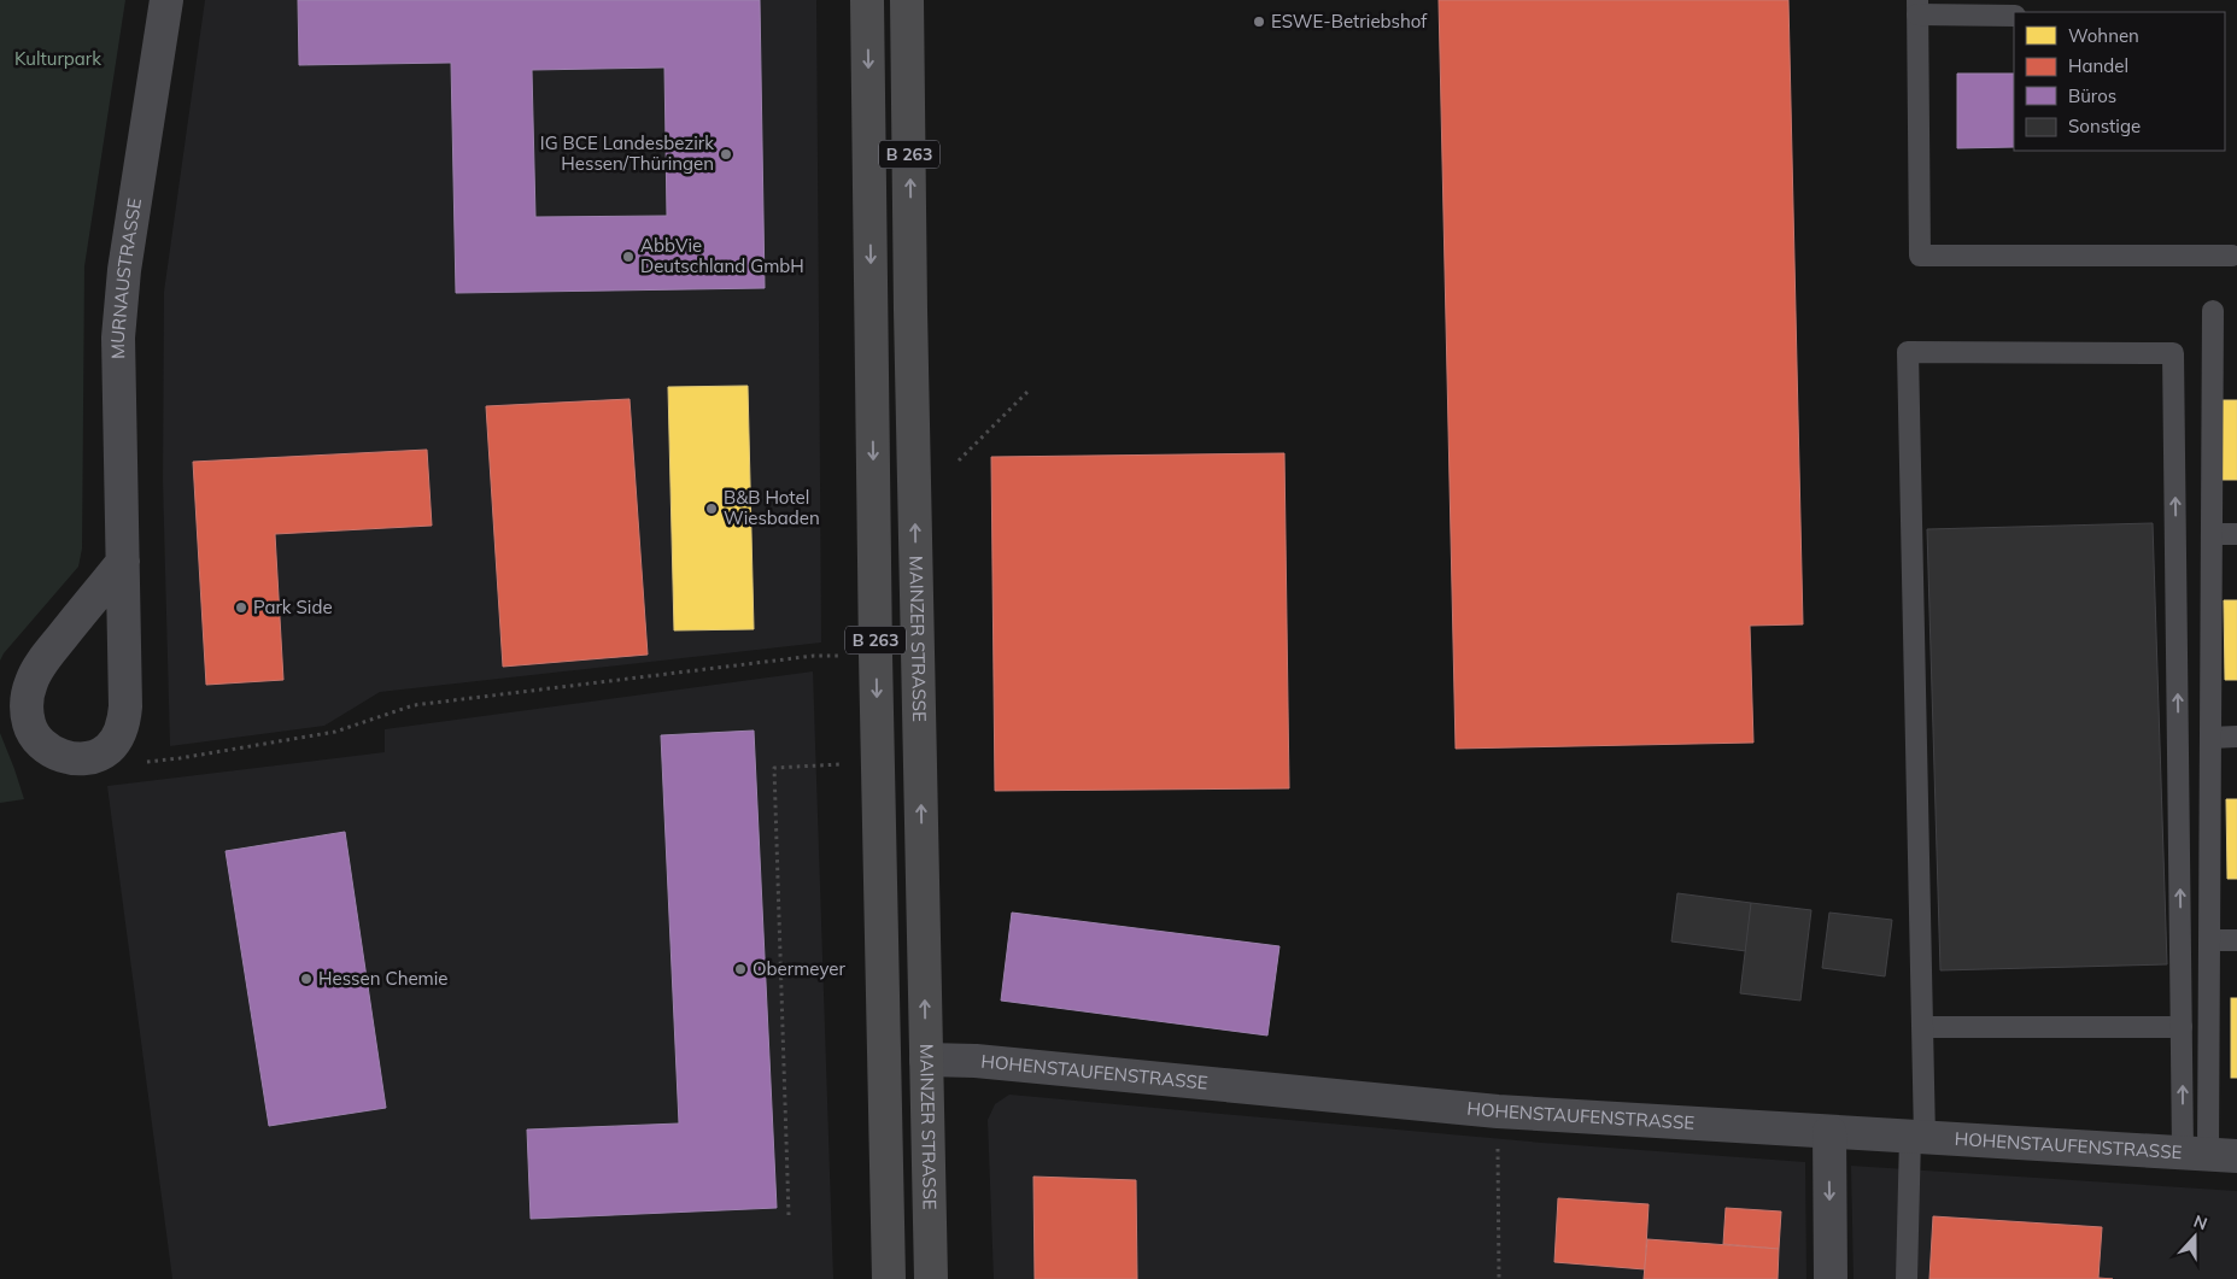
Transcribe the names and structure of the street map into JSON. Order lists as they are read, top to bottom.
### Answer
{
  "streets": {
    "main road": ["B 263", "MAINZER STRASSE"],
    "street": ["MURNAUSTRASSE", "HOHENSTAUFENSTRASSE"]
  },
  "crossings": [
    ["MAINZER STRASSE", "HOHENSTAUFENSTRASSE"]
  ],
  "parks": ["Kulturpark"],
  "places": [
    "ESWE-Betriebshof",
    "IG BCE Landesbezirk Hessen/Thüringen",
    "AbbVie Deutschland GmbH",
    "B&B Hotel Wiesbaden",
    "Park Side",
    "Obermeyer",
    "Hessen Chemie"
  ],
  "legend": [
    "Wohnen",
    "Handel",
    "Büros",
    "Sonstige"
  ],
  "north": "top"
}
